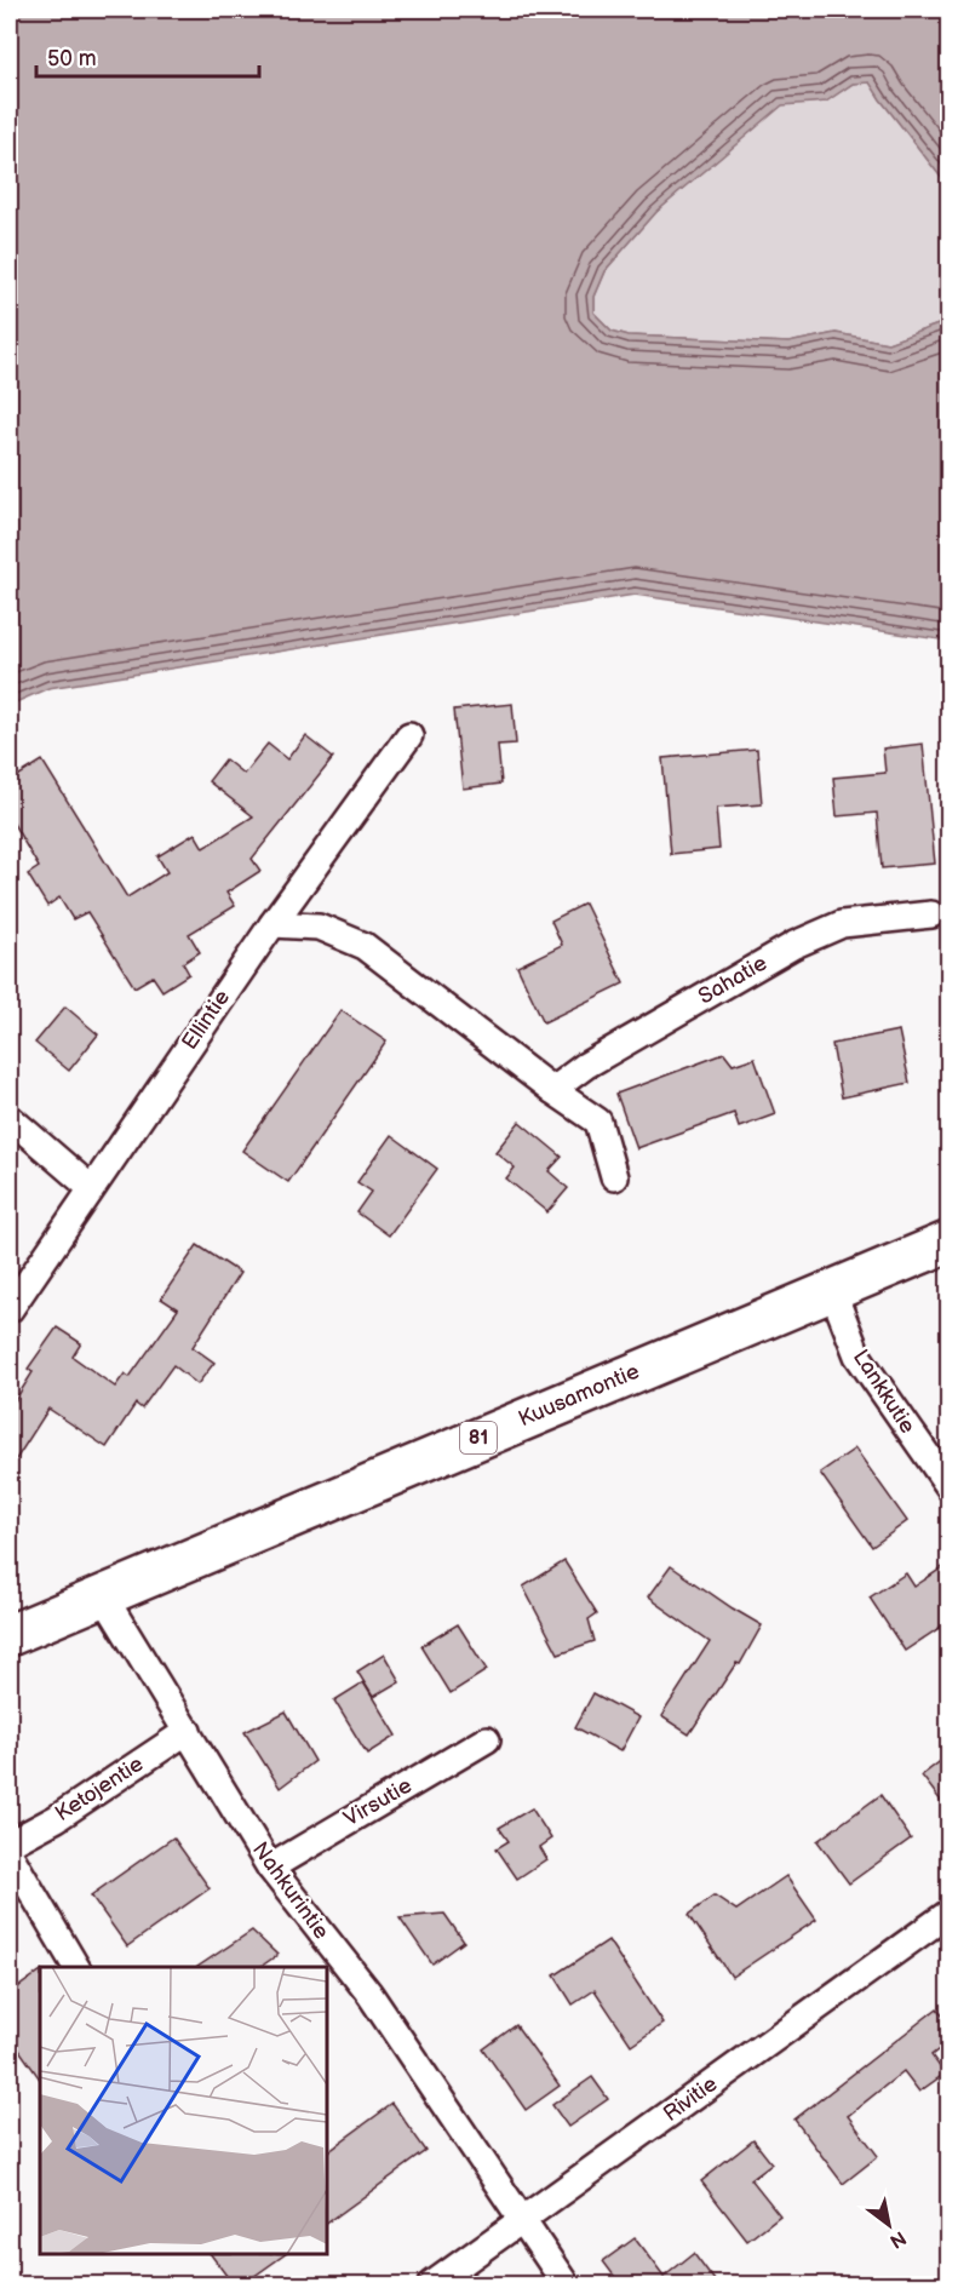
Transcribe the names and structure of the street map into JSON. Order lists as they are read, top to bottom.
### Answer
{
  "streets": {
    "main road": ["Kuusamontie", "81"],
    "street": [
      "Sahatie",
      "Ellintie",
      "Lankkutie",
      "Ketojentie",
      "Virsutie",
      "Nahkurintie",
      "Rivitie"
    ]
  },
  "crossings": [
    ["Lankkutie", "Kuusamontie"],
    ["Kuusamontie", "Nahkurintie"],
    ["Ketojentie", "Nahkurintie"],
    ["Virsutie", "Nahkurintie"],
    ["Nahkurintie", "Rivitie"]
  ],
  "scale_bar": "50 m",
  "north": "bottom right"
}
